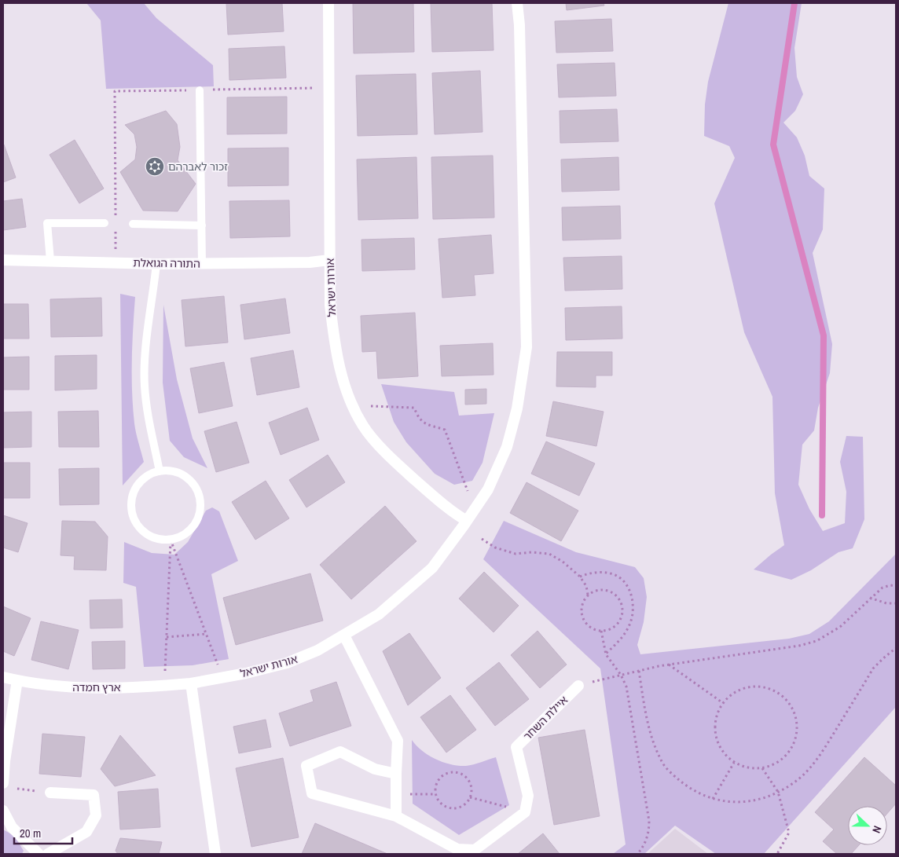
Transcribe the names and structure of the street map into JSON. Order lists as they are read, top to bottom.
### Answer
{
  "streets": {
    "street": [
      "התורה הגואלת",
      "אורות ישראל",
      "ארץ חמדה",
      "איילת השחר"
    ]
  },
  "crossings": [
    ["התורה הגואלת", "אורות ישראל"],
    ["אורות ישראל", "ארץ חמדה"]
  ],
  "places": {
    "synagogue": ["זכור לאברהם"]
  },
  "scale_bar": "20 m",
  "north": "right"
}
